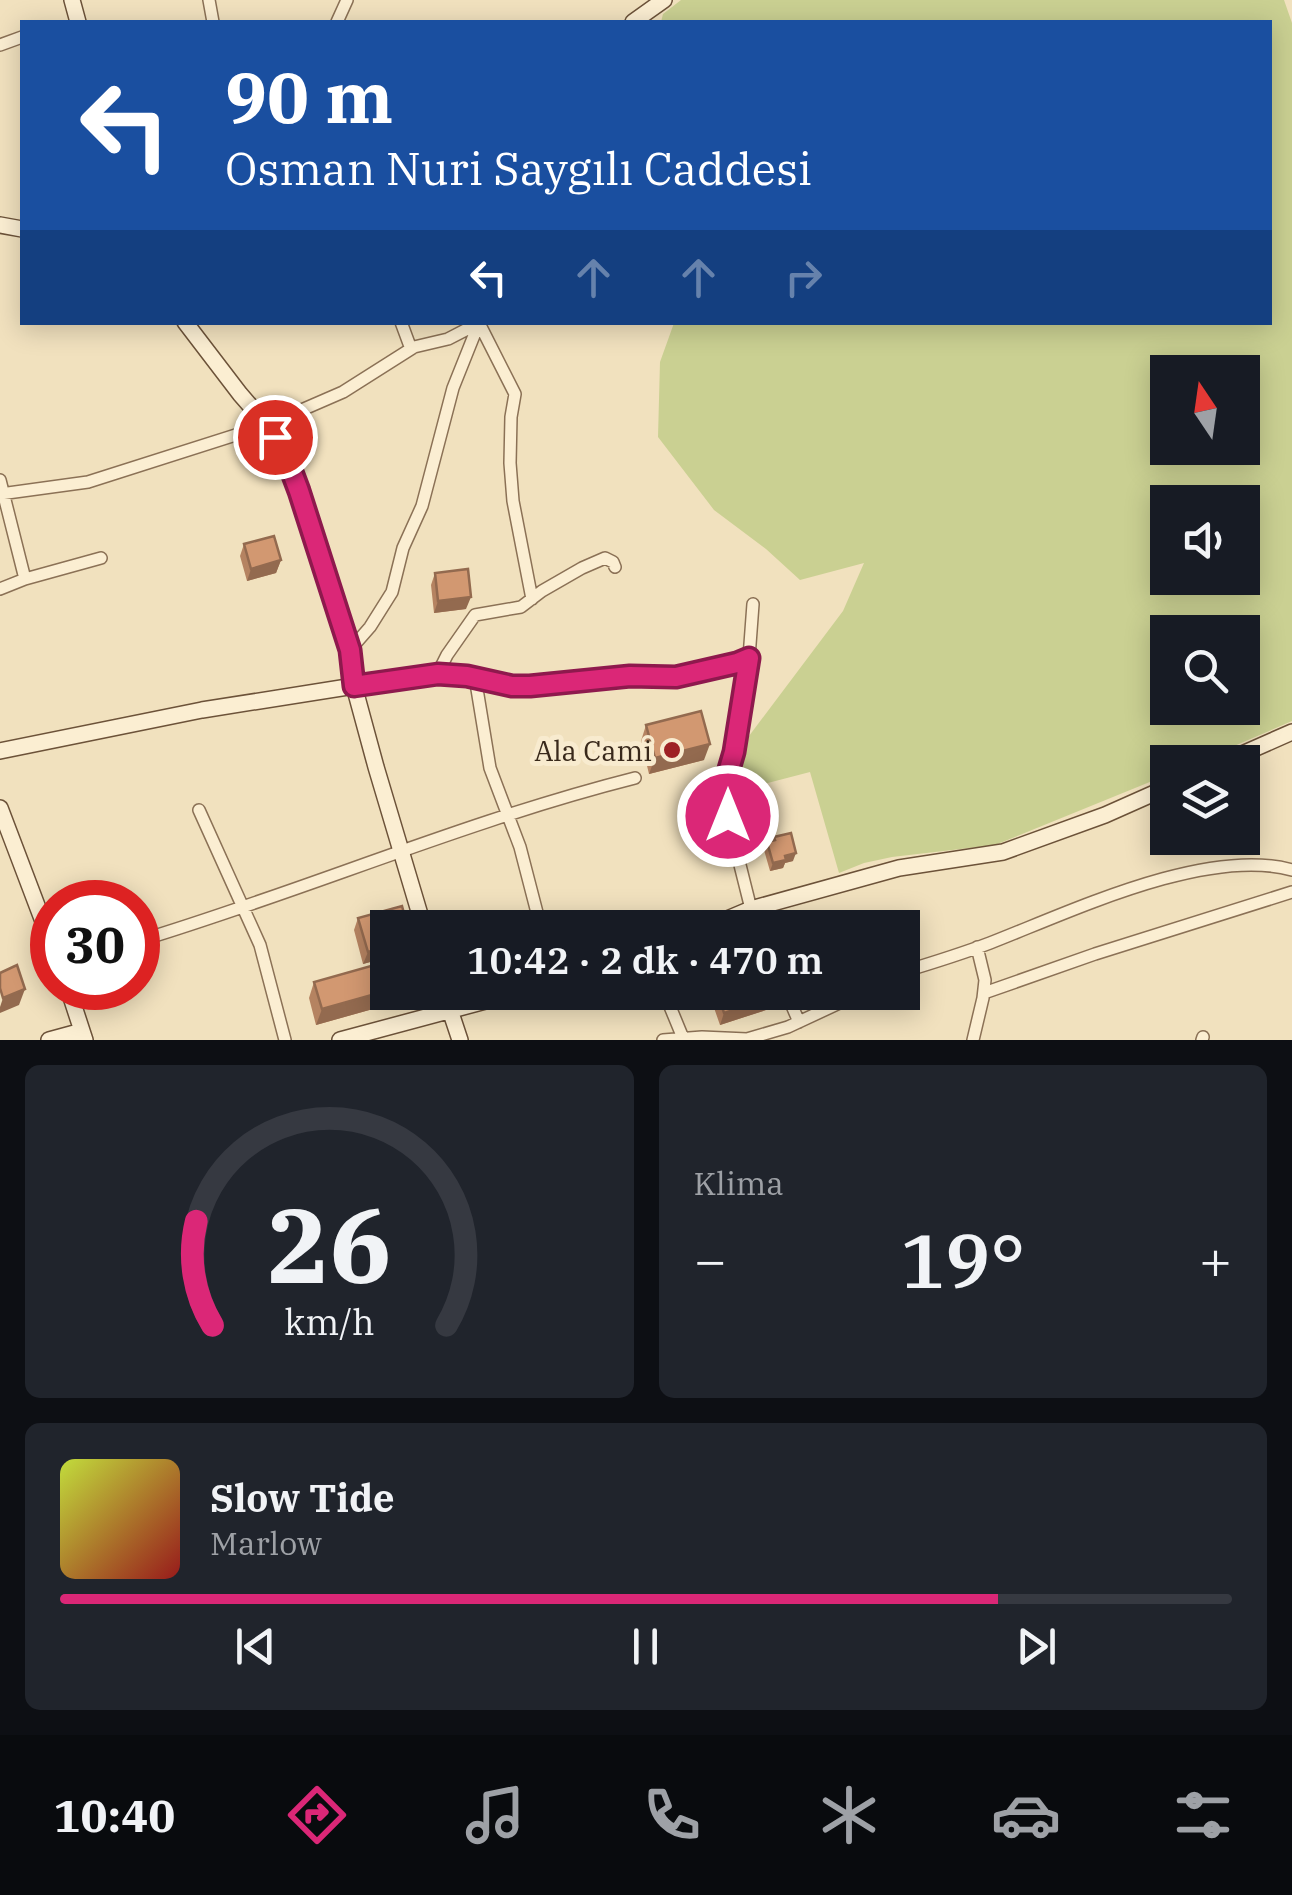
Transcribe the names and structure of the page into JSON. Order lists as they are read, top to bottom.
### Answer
{
  "places": ["Ala Cami"],
  "north": "top",
  "page": {
    "turn": ["90 m", "Osman Nuri Saygılı Caddesi"],
    "limit": "30",
    "trip": "10:42 · 2 dk · 470 m",
    "tile": "Klima",
    "heat": ["−", "19°", "+"],
    "song": ["Slow Tide", "Marlow"],
    "tabs": "10:40",
    "gauge": ["26", "km/h"]
  }
}
